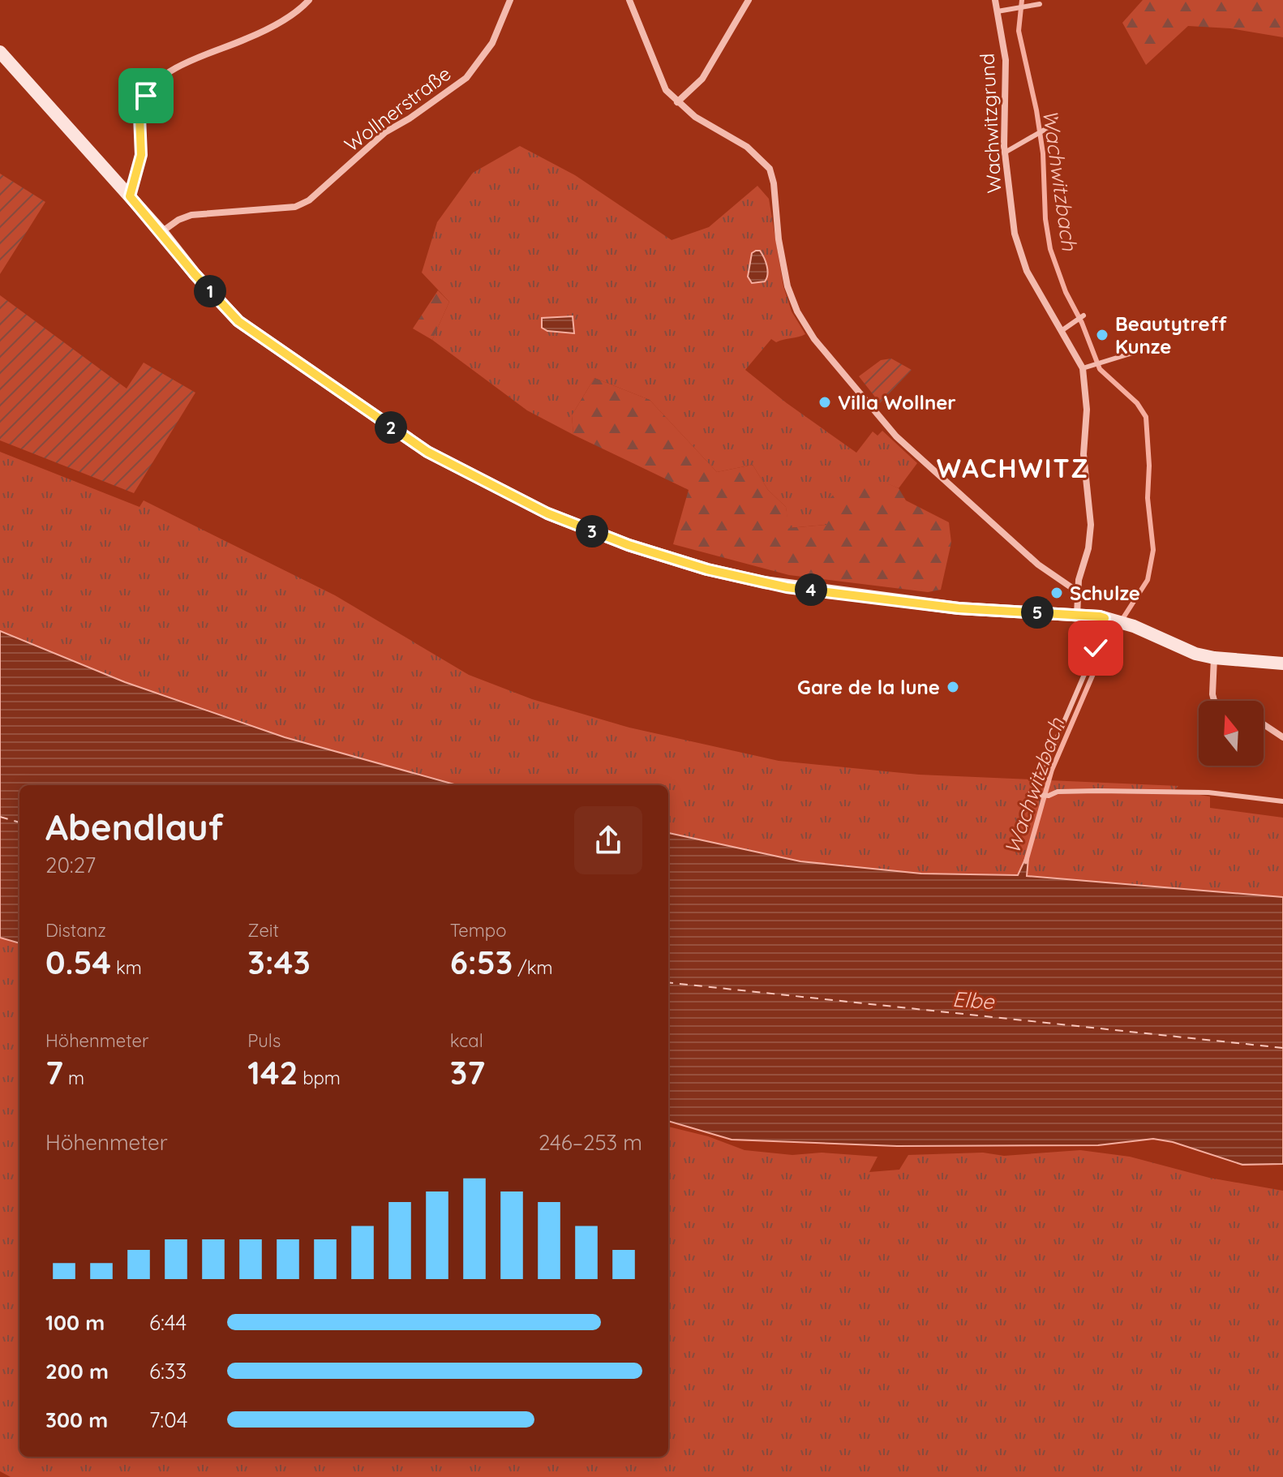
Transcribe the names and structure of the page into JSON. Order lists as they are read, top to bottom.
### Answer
{
  "streets": {
    "street": ["Wollnerstraße", "Wachwitzgrund"]
  },
  "districts": ["WACHWITZ"],
  "water": ["Wachwitzbach", "Elbe"],
  "places": [
    "Beautytreff Kunze",
    "Villa Wollner",
    "Schulze",
    "Gare de la lune"
  ],
  "north": "top",
  "page": {
    "pins": [
      "1",
      "2",
      "3",
      "4",
      "5"
    ],
    "heading": ["Abendlauf", "20:27"],
    "stats": [
      ["Distanz", "0.54 km"],
      ["Zeit", "3:43"],
      ["Tempo", "6:53 /km"],
      ["Höhenmeter", "7 m"],
      ["Puls", "142 bpm"],
      ["kcal", "37"]
    ],
    "chart": ["Höhenmeter", "246–253 m"],
    "list": [
      {
        "name": "100 m",
        "note": "6:44"
      },
      {
        "name": "200 m",
        "note": "6:33"
      },
      {
        "name": "300 m",
        "note": "7:04"
      }
    ]
  }
}
